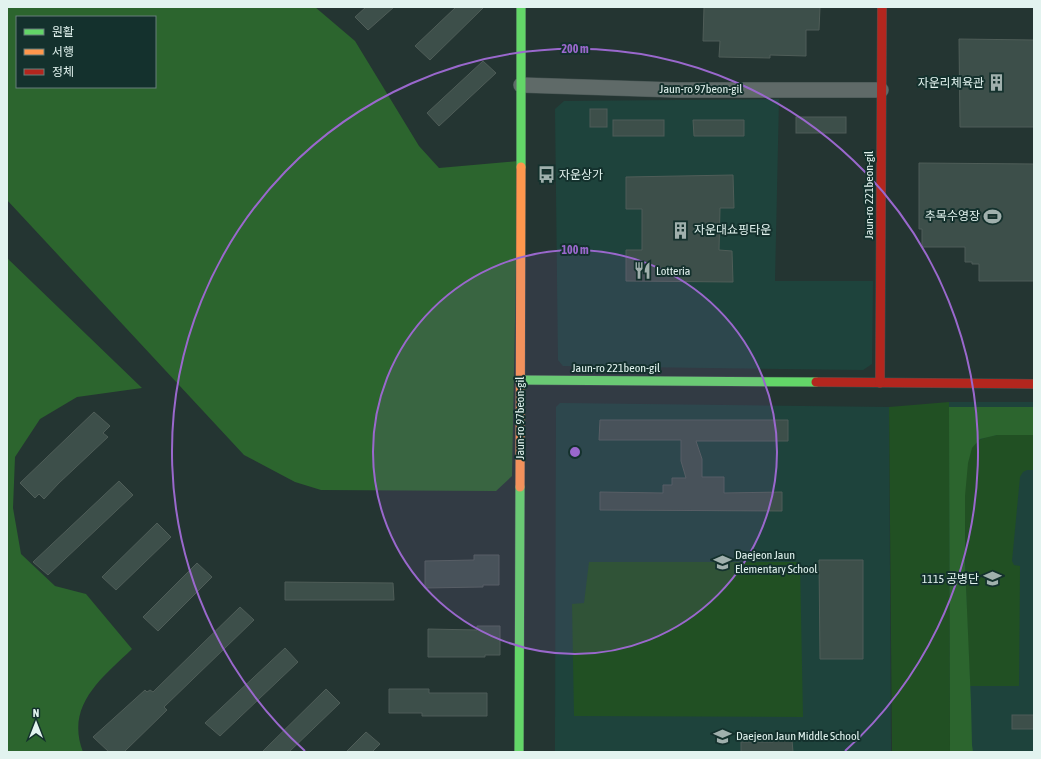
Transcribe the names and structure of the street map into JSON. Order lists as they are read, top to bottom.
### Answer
{
  "streets": {
    "street": ["Jaun-ro 97beon-gil", "Jaun-ro 221beon-gil"]
  },
  "crossings": [
    ["Jaun-ro 97beon-gil", "Jaun-ro 221beon-gil"]
  ],
  "places": {
    "building": ["자운리체육관", "자운대쇼핑타운"],
    "bus stop": ["자운상가"],
    "sports": ["추목수영장"],
    "restaurant": ["Lotteria"],
    "school or university": ["Daejeon Jaun Elementary School", "1115 공병단", "Daejeon Jaun Middle School"]
  },
  "legend": ["원활", "서행", "정체"],
  "north": "top",
  "rings": ["200 m", "100 m"]
}
